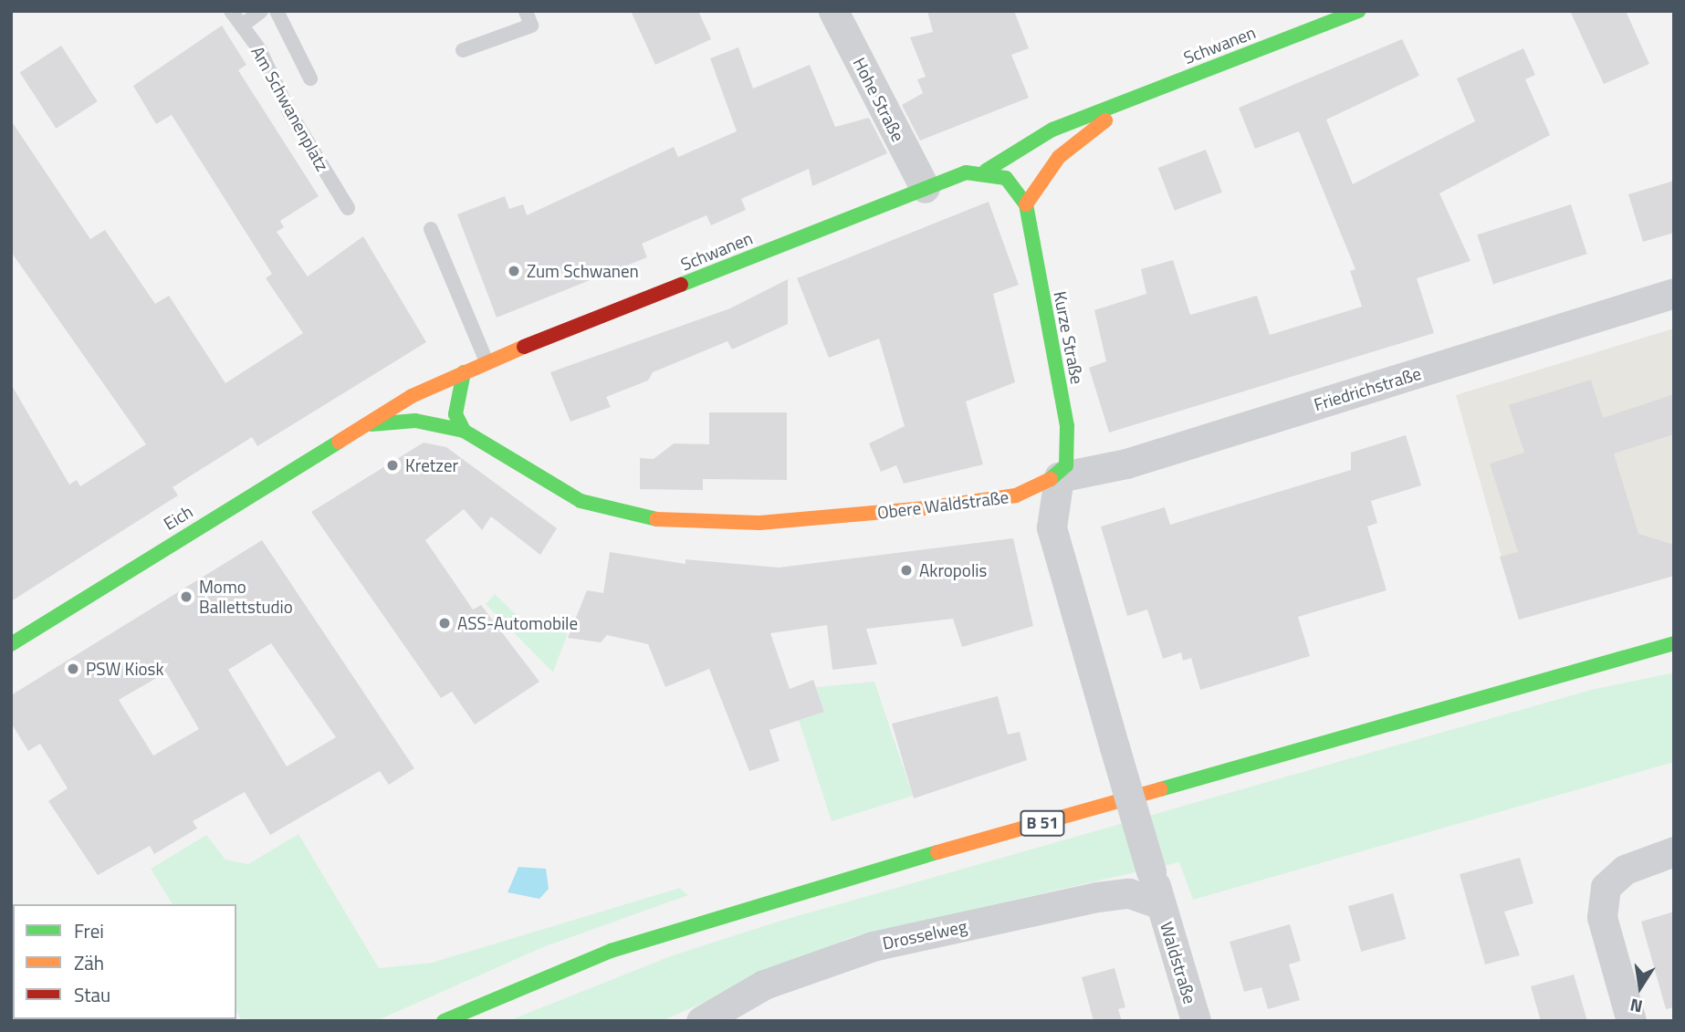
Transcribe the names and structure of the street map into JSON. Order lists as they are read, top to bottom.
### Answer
{
  "streets": {
    "street": [
      "Schwanen",
      "Hohe Straße",
      "Kurze Straße",
      "Friedrichstraße",
      "Obere Waldstraße",
      "Eich",
      "B 51",
      "Drosselweg",
      "Waldstraße"
    ],
    "lane": ["Am Schwanenplatz"]
  },
  "crossings": [
    ["Schwanen", "Hohe Straße"],
    ["Schwanen", "Kurze Straße"],
    ["Schwanen", "Eich"],
    ["Kurze Straße", "Friedrichstraße"],
    ["Kurze Straße", "Obere Waldstraße"],
    ["Friedrichstraße", "Obere Waldstraße"],
    ["Obere Waldstraße", "Eich"],
    ["Drosselweg", "Waldstraße"]
  ],
  "places": [
    "Zum Schwanen",
    "Kretzer",
    "Akropolis",
    "Momo Ballettstudio",
    "ASS-Automobile",
    "PSW Kiosk"
  ],
  "legend": ["Frei", "Zäh", "Stau"],
  "north": "bottom"
}
